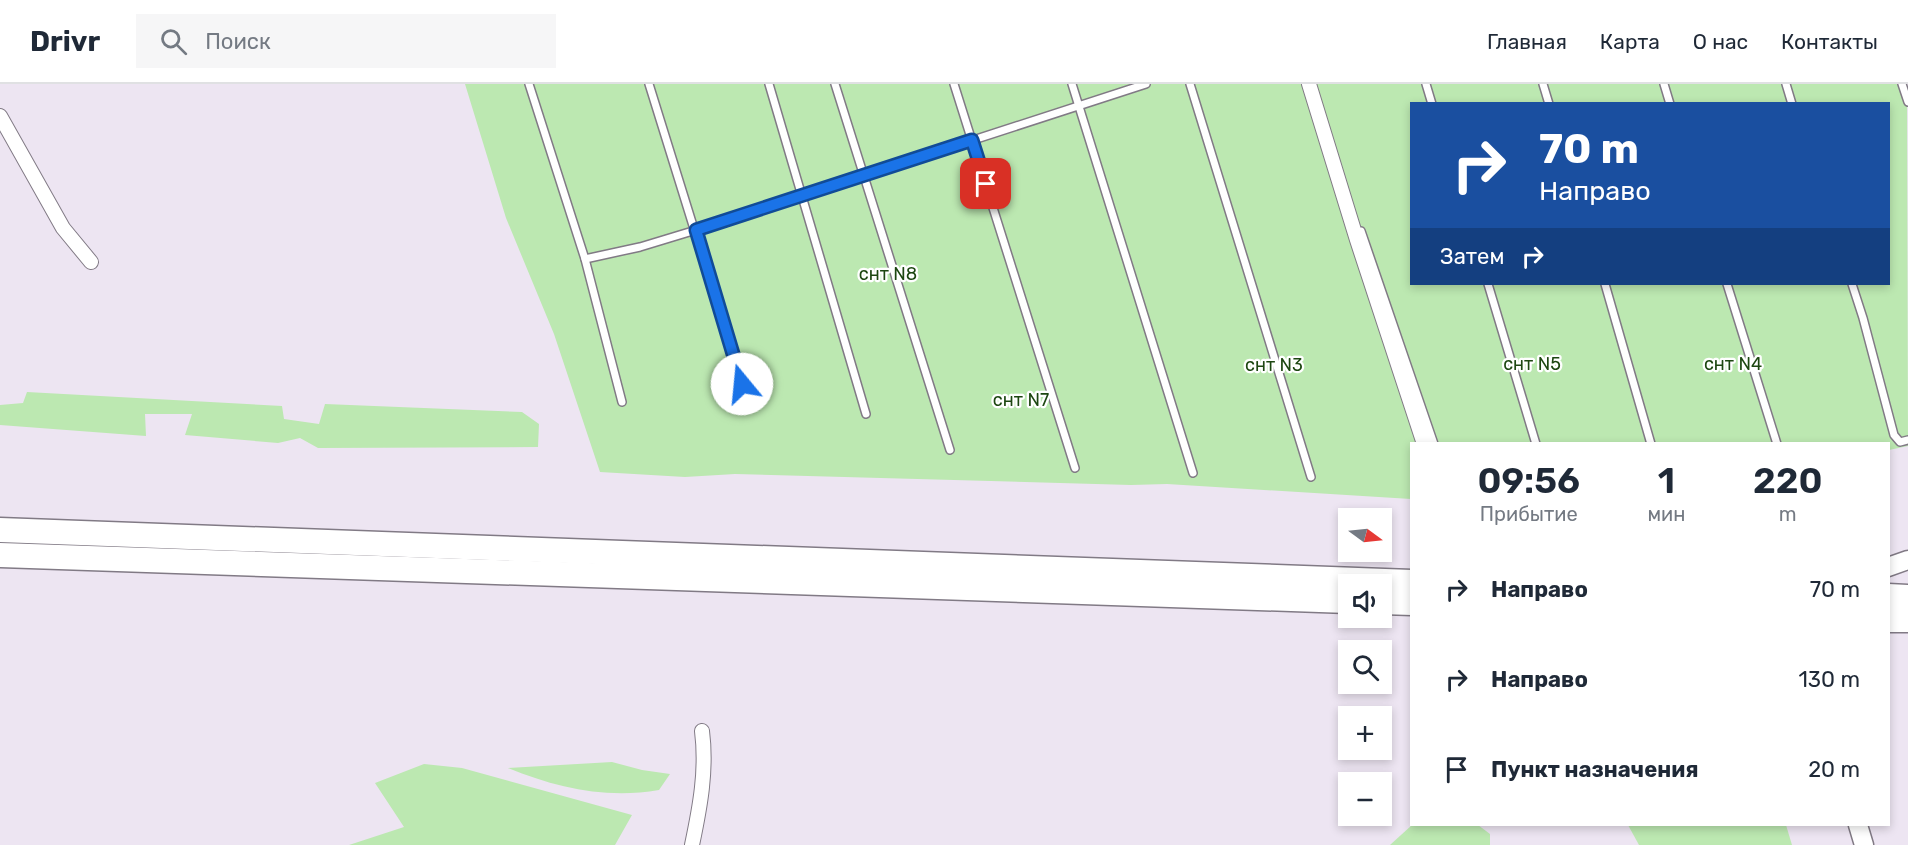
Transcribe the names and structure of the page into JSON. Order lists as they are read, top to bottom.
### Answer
{
  "parks": [
    "снт N8",
    "снт N5",
    "снт N4",
    "снт N3",
    "снт N7"
  ],
  "north": "right",
  "page": {
    "header": "Drivr",
    "search": "Поиск",
    "nav": [
      "Главная",
      "Карта",
      "О нас",
      "Контакты"
    ],
    "turn": ["70 m", "Направо"],
    "then": "Затем",
    "eta": [
      "09:56",
      "Прибытие",
      "1",
      "мин",
      "220",
      "m"
    ],
    "map_buttons": ["+", "−"],
    "list": [
      {
        "name": "Направо",
        "value": "70 m"
      },
      {
        "name": "Направо",
        "value": "130 m"
      },
      {
        "name": "Пункт назначения",
        "value": "20 m"
      }
    ]
  }
}
